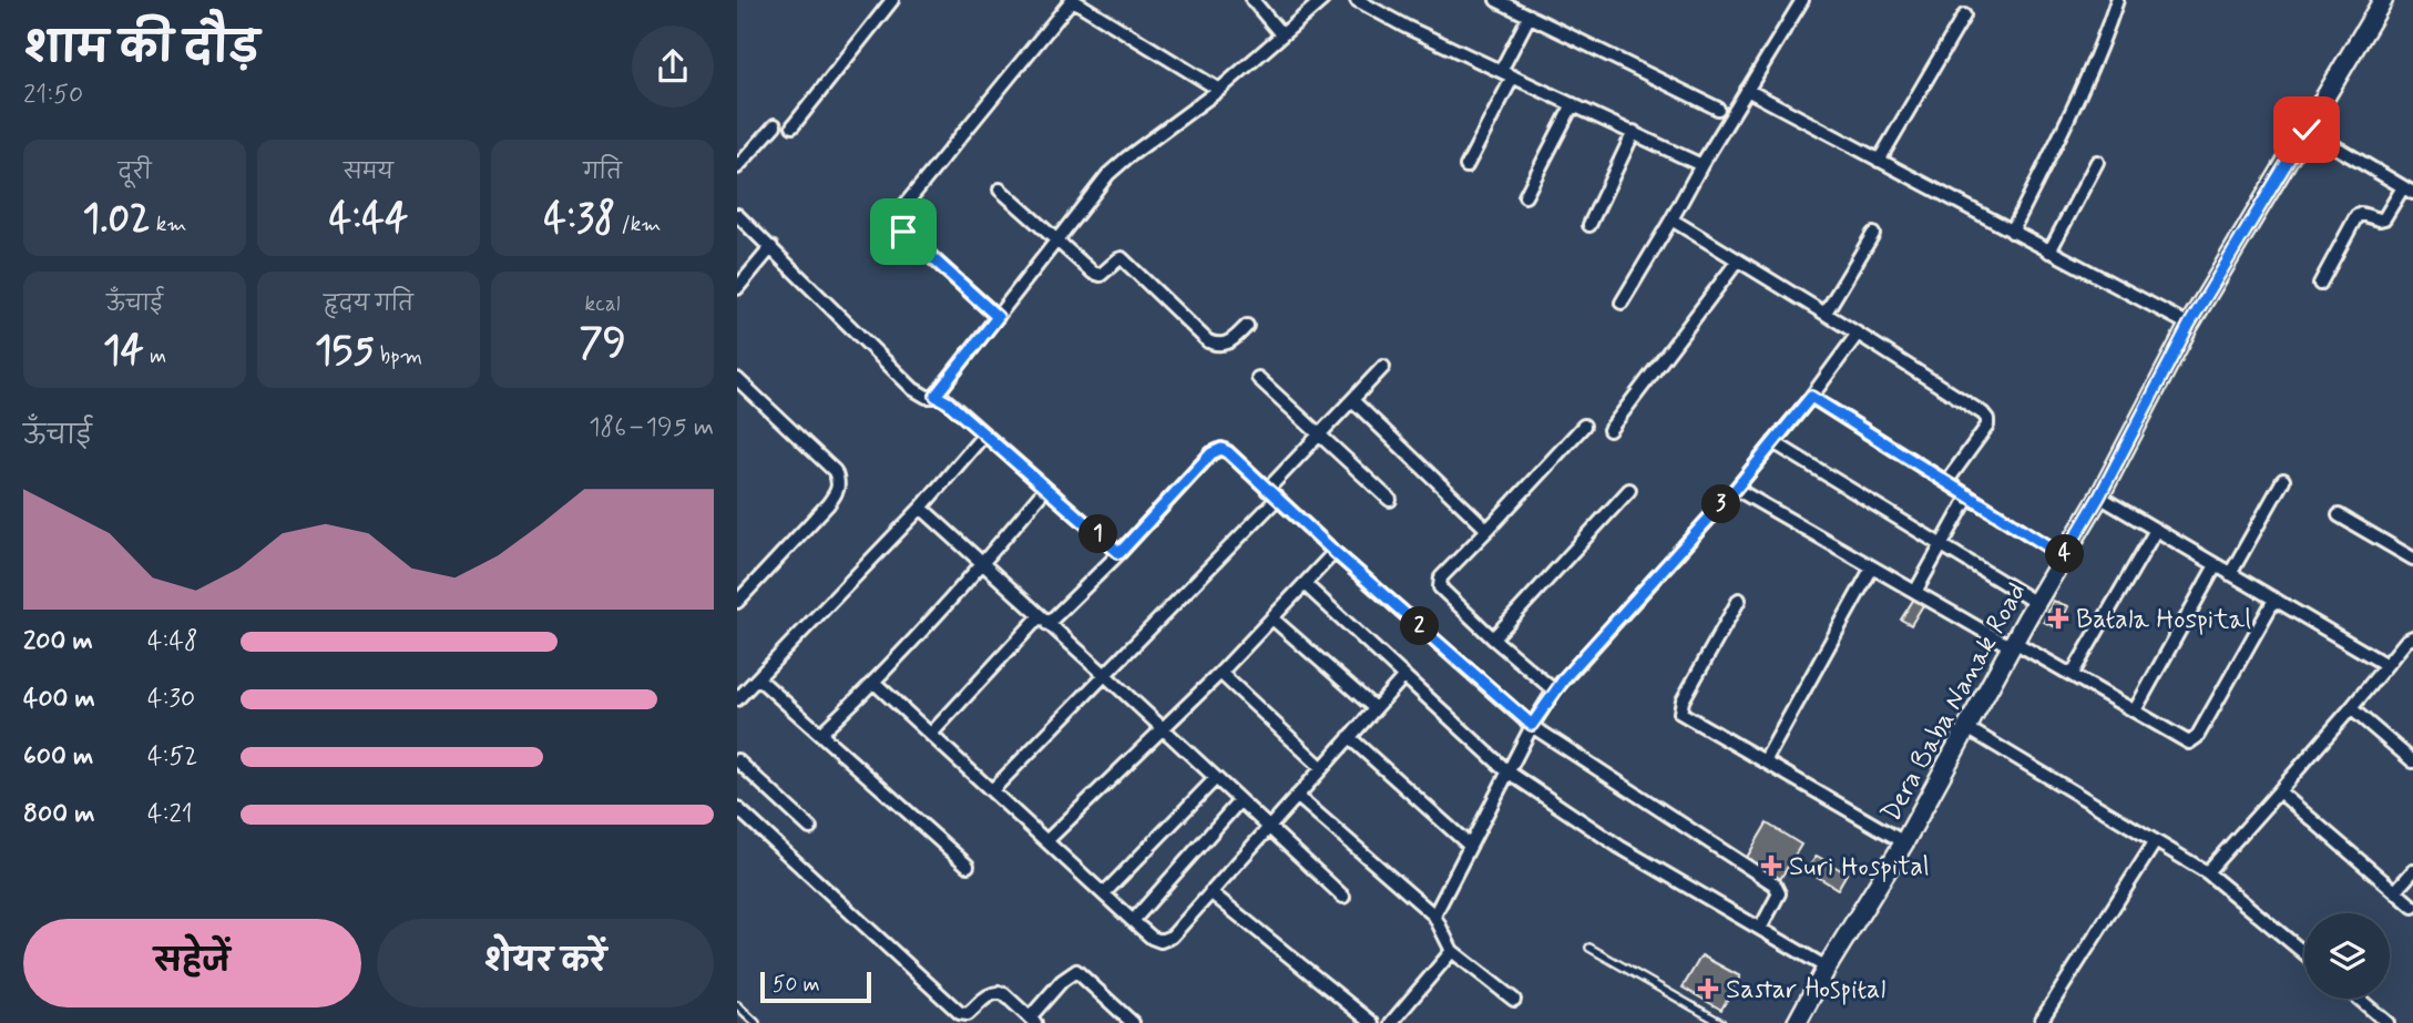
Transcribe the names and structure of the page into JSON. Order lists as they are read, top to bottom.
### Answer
{
  "streets": {
    "main road": ["Dera Baba Nanak Road"]
  },
  "places": {
    "health": ["Batala Hospital", "Suri Hospital", "Sastar Hospital"]
  },
  "scale_bar": "50 m",
  "page": {
    "heading": ["शाम की दौड़", "21:50"],
    "stats": [
      ["दूरी", "1.02 km"],
      ["समय", "4:44"],
      ["गति", "4:38 /km"],
      ["ऊँचाई", "14 m"],
      ["हृदय गति", "155 bpm"],
      ["kcal", "79"]
    ],
    "chart": ["ऊँचाई", "186–195 m"],
    "pins": [
      "3",
      "1",
      "4",
      "2"
    ],
    "list": [
      {
        "name": "200 m",
        "note": "4:48"
      },
      {
        "name": "400 m",
        "note": "4:30"
      },
      {
        "name": "600 m",
        "note": "4:52"
      },
      {
        "name": "800 m",
        "note": "4:21"
      }
    ],
    "buttons": ["सहेजें", "शेयर करें"],
    "scale": "50 m"
  }
}
